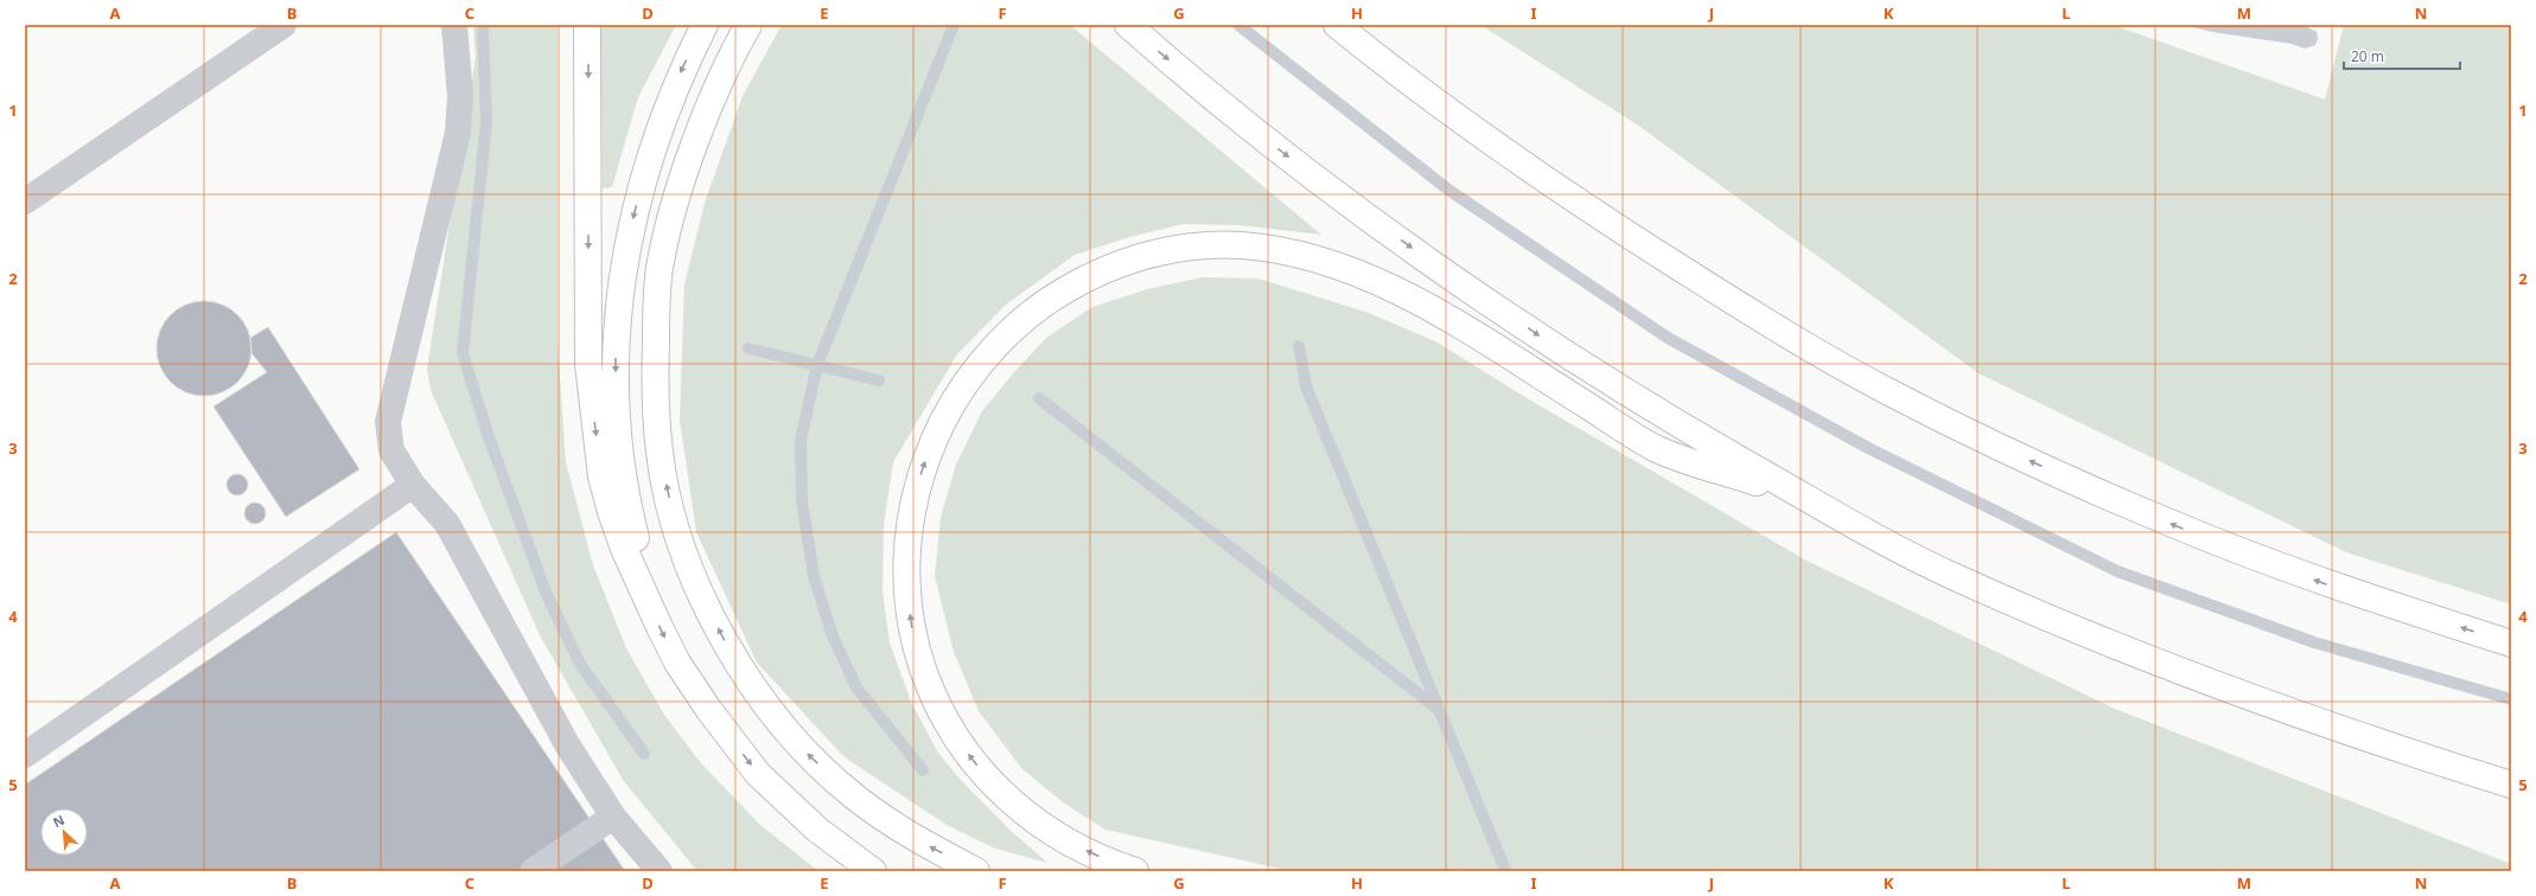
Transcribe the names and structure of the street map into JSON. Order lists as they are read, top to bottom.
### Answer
{
  "scale_bar": "20 m",
  "north": "top left",
  "grid": {
    "columns": [
      "A",
      "B",
      "C",
      "D",
      "E",
      "F",
      "G",
      "H",
      "I",
      "J",
      "K",
      "L",
      "M",
      "N"
    ],
    "rows": [
      "1",
      "2",
      "3",
      "4",
      "5"
    ]
  }
}
